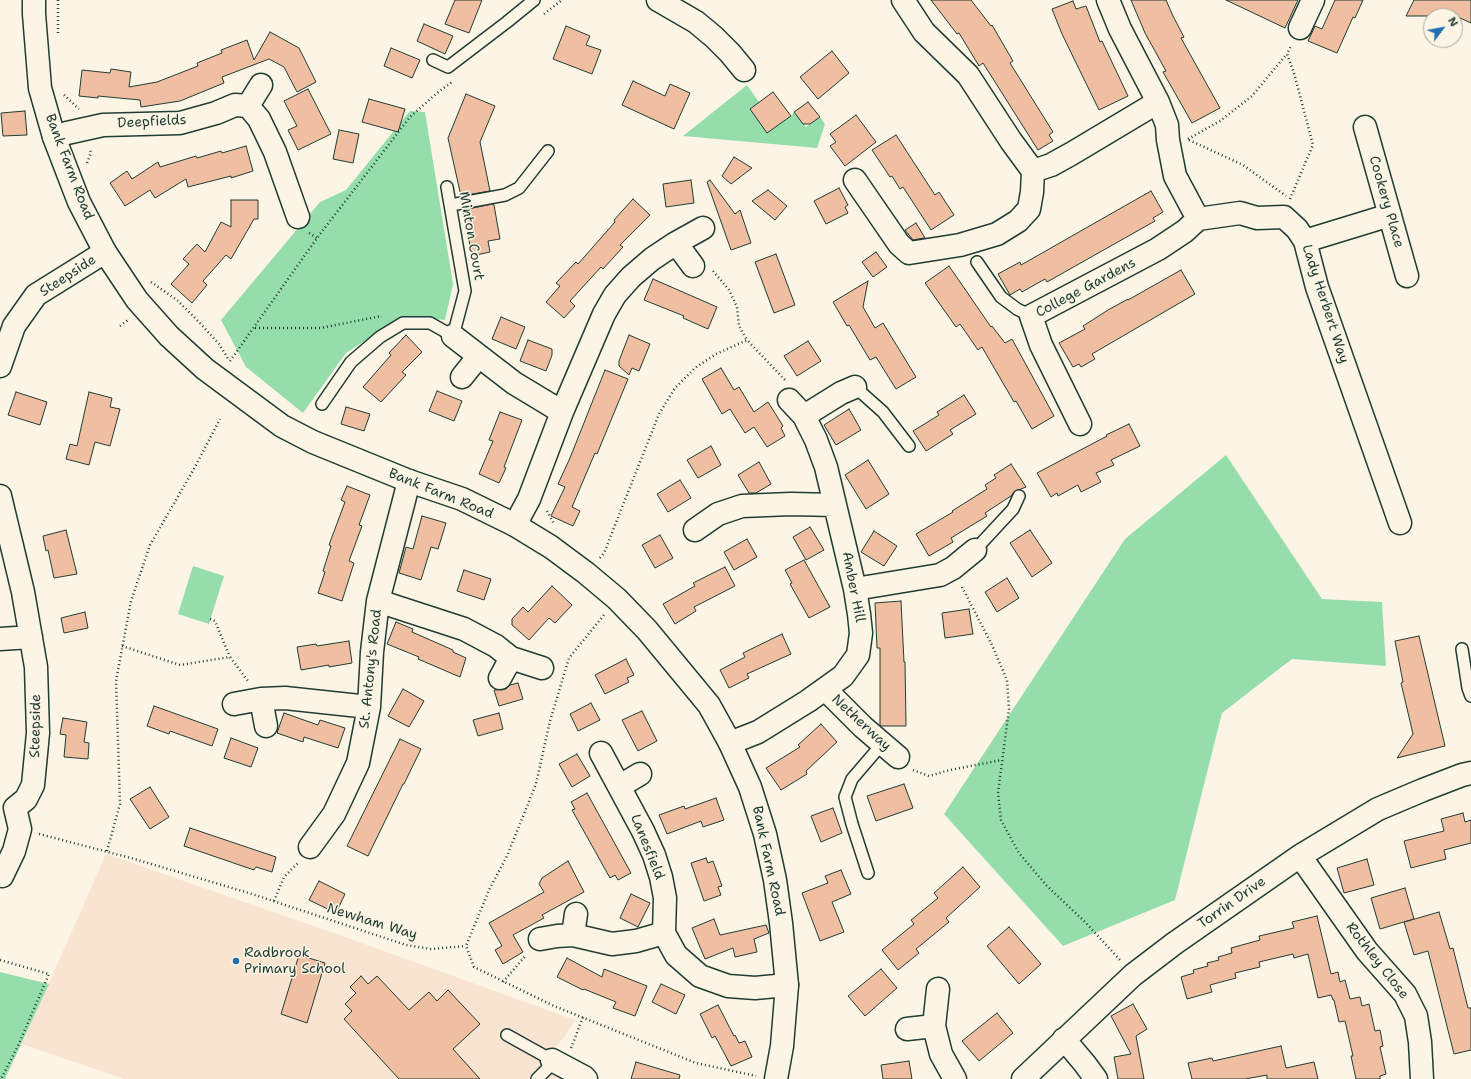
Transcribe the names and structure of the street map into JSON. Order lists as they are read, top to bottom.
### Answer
{
  "streets": {
    "street": [
      "Deepfields",
      "Bank Farm Road",
      "Cookery Place",
      "Steepside",
      "College Gardens",
      "Lady Herbert Way",
      "Amber Hill",
      "St. Antony's Road",
      "Netherway",
      "Lanesfield",
      "Torrin Drive",
      "Rothley Close"
    ],
    "lane": ["Minton Court"],
    "path": ["Newham Way"]
  },
  "crossings": [
    ["Deepfields", "Bank Farm Road"],
    ["Bank Farm Road", "Steepside"],
    ["Bank Farm Road", "Amber Hill"],
    ["Bank Farm Road", "St. Antony's Road"],
    ["Steepside", "Newham Way"],
    ["College Gardens", "Lady Herbert Way"],
    ["Amber Hill", "Netherway"],
    ["Torrin Drive", "Rothley Close"]
  ],
  "places": ["Radbrook Primary School"],
  "north": "top right"
}
